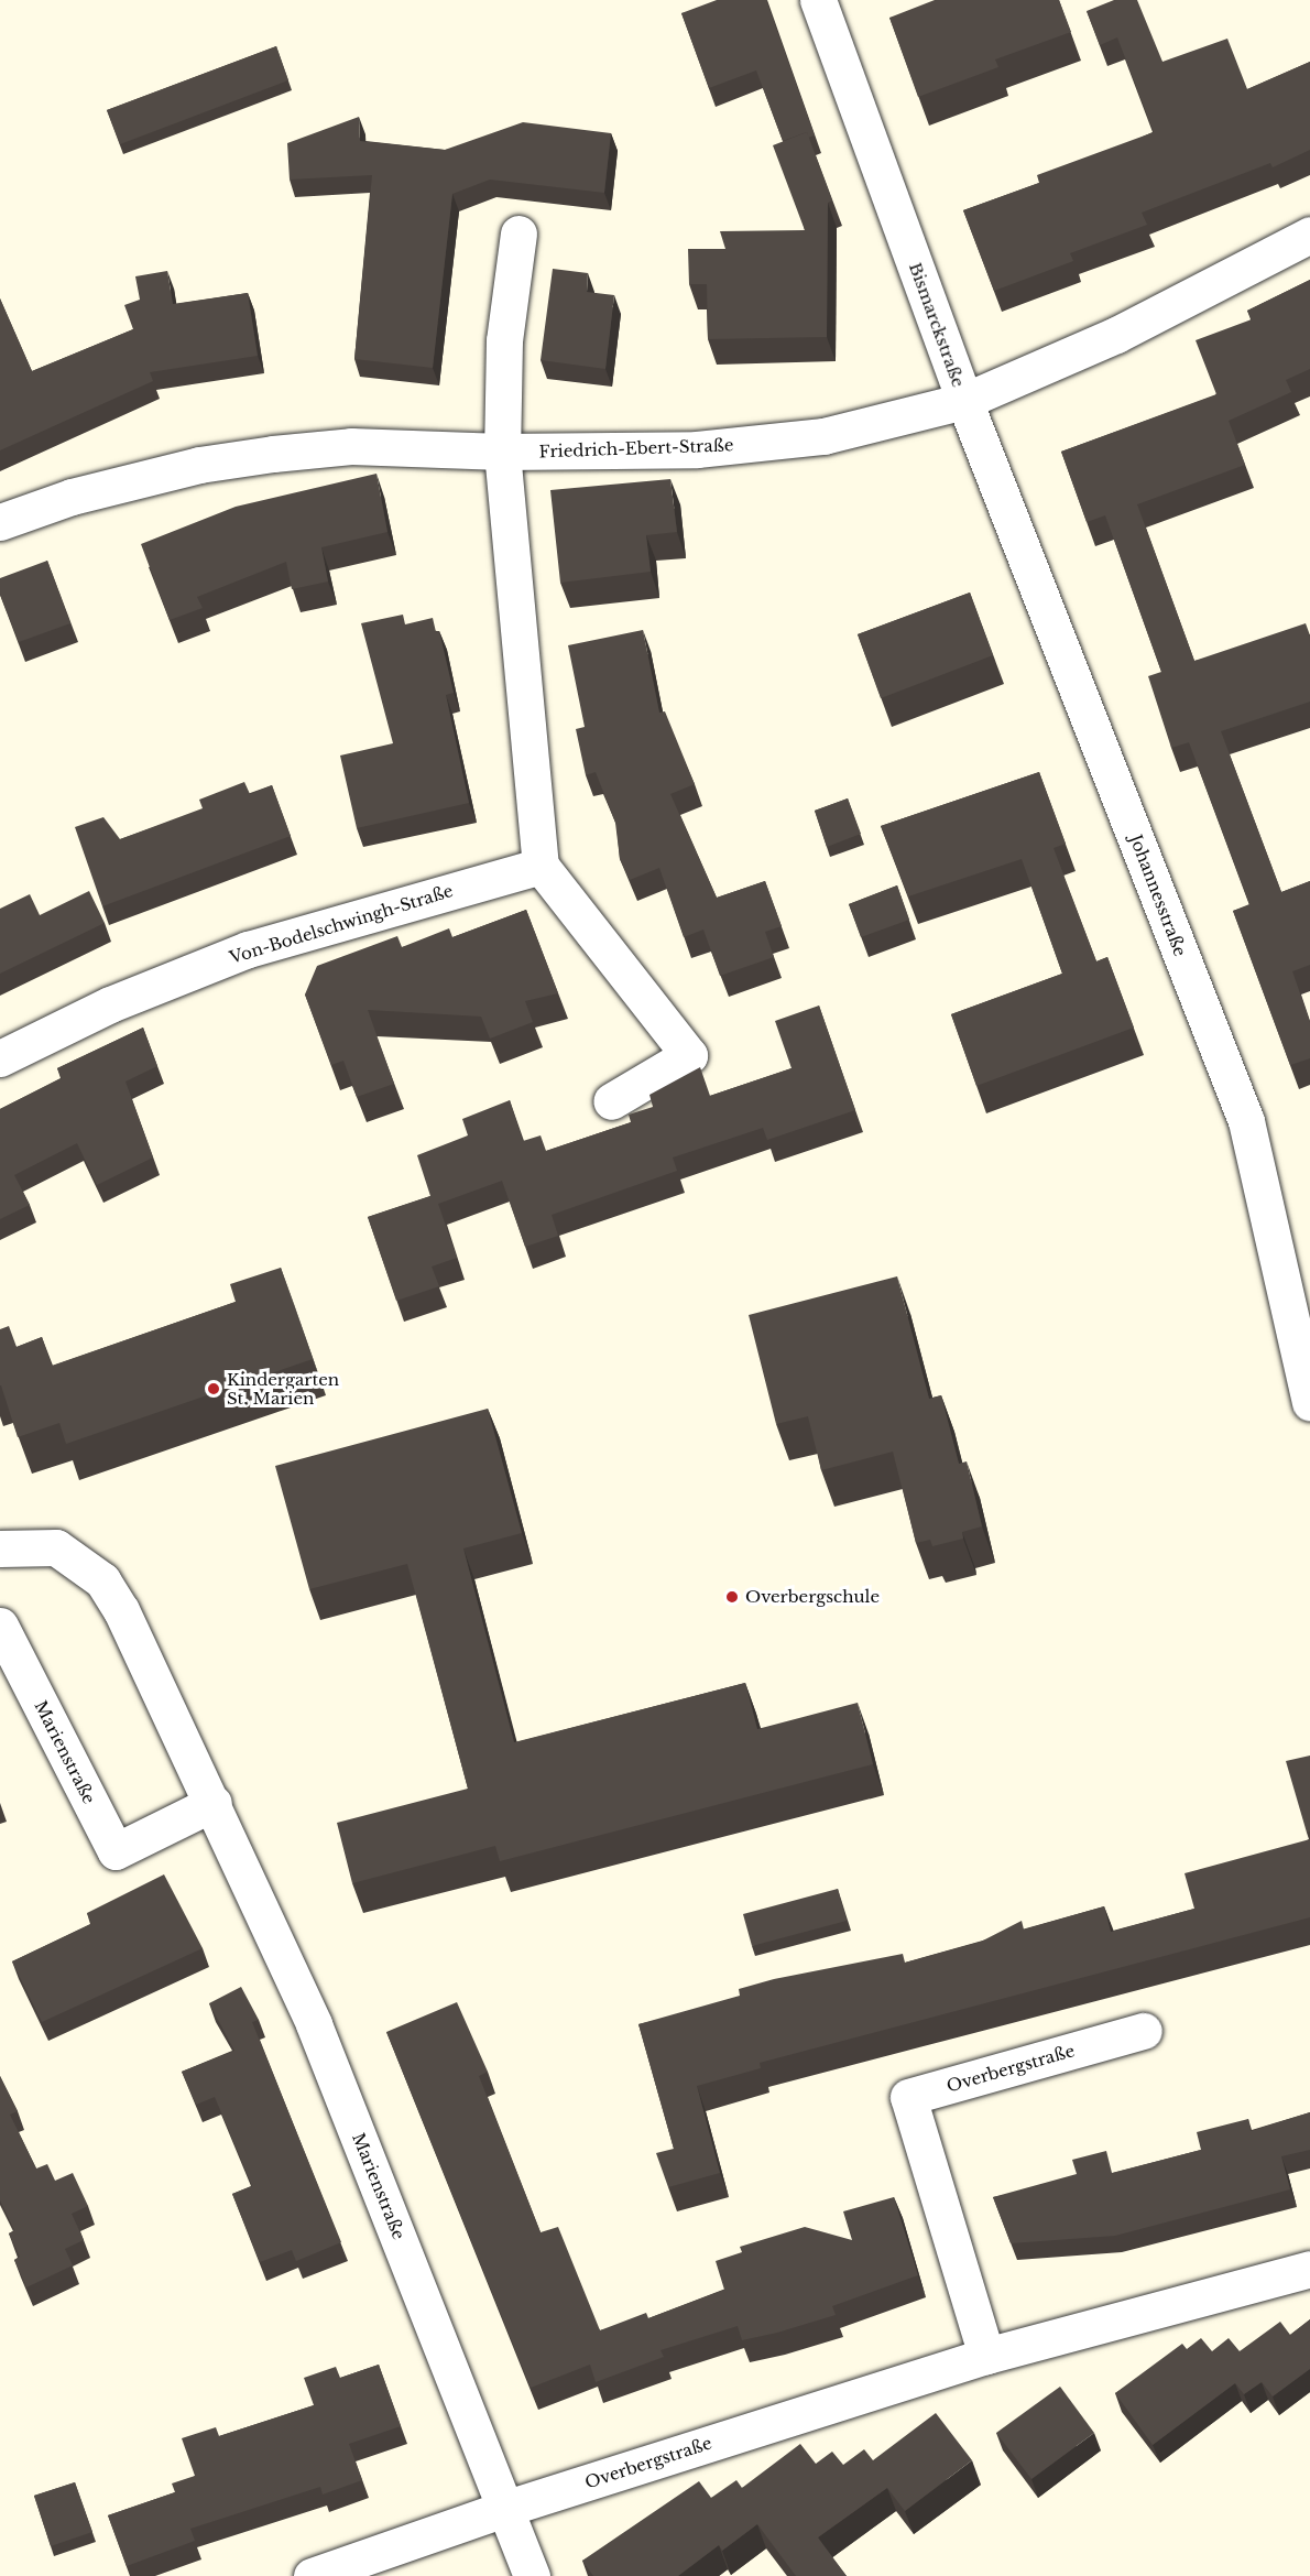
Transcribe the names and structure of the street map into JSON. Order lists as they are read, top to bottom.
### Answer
{
  "streets": {
    "street": [
      "Bismarckstraße",
      "Friedrich-Ebert-Straße",
      "Johannesstraße",
      "Von-Bodelschwingh-Straße",
      "Marienstraße",
      "Overbergstraße"
    ]
  },
  "crossings": [
    ["Bismarckstraße", "Friedrich-Ebert-Straße"],
    ["Bismarckstraße", "Johannesstraße"],
    ["Friedrich-Ebert-Straße", "Johannesstraße"],
    ["Marienstraße", "Overbergstraße"]
  ],
  "places": ["Kindergarten St. Marien", "Overbergschule"]
}
